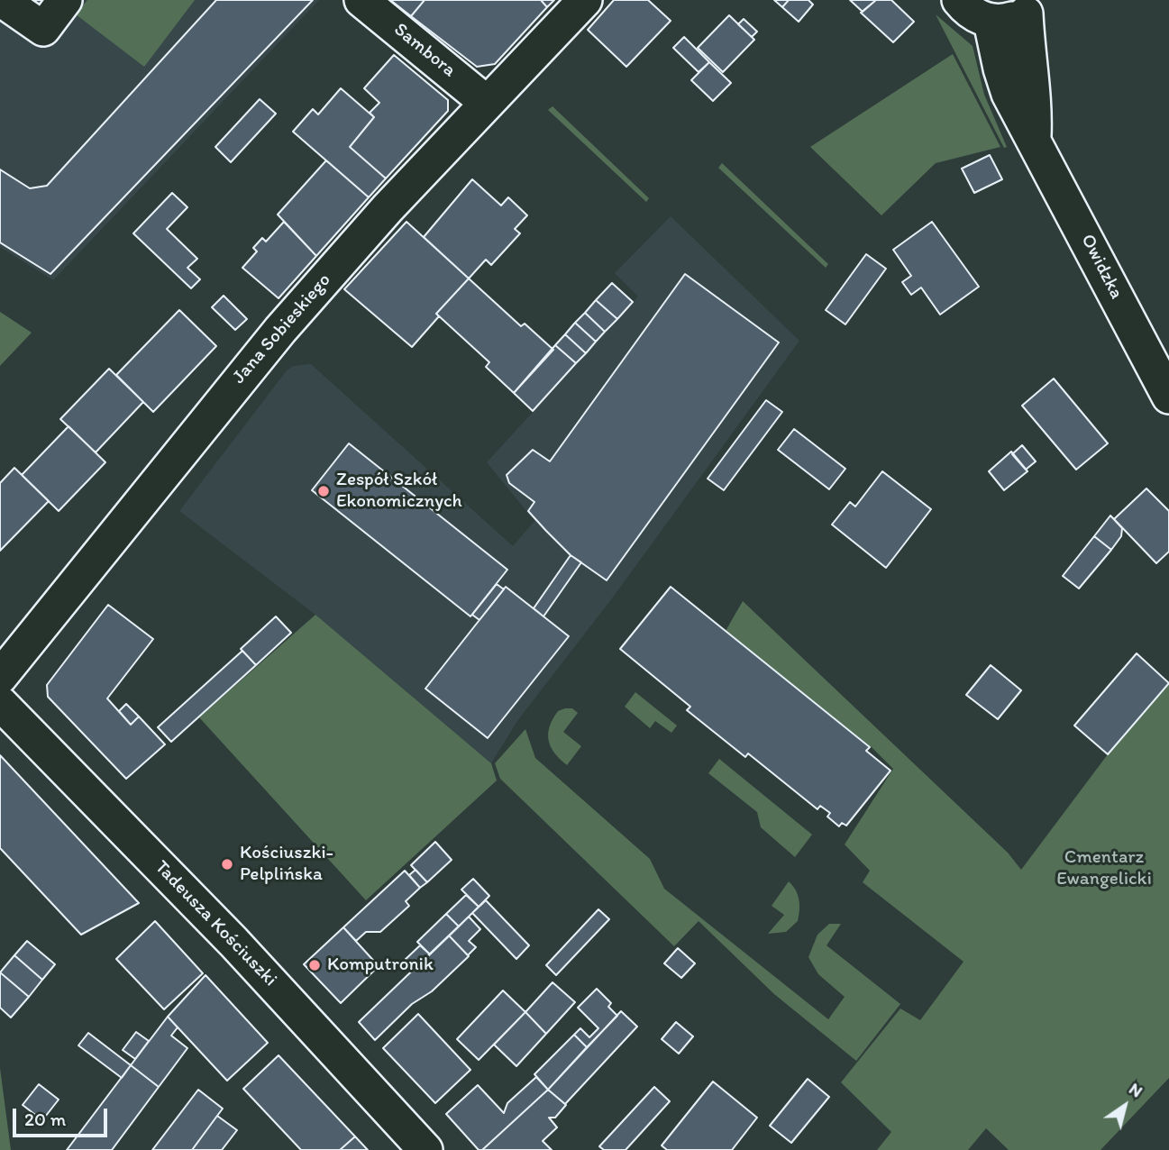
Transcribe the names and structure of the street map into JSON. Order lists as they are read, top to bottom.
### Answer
{
  "streets": {
    "street": [
      "Sambora",
      "Owidzka",
      "Jana Sobieskiego",
      "Tadeusza Kościuszki"
    ]
  },
  "crossings": [
    ["Sambora", "Jana Sobieskiego"]
  ],
  "parks": ["Cmentarz Ewangelicki"],
  "places": ["Zespół Szkół Ekonomicznych", "Kościuszki- Pelplińska", "Komputronik"],
  "scale_bar": "20 m",
  "north": "top right"
}
